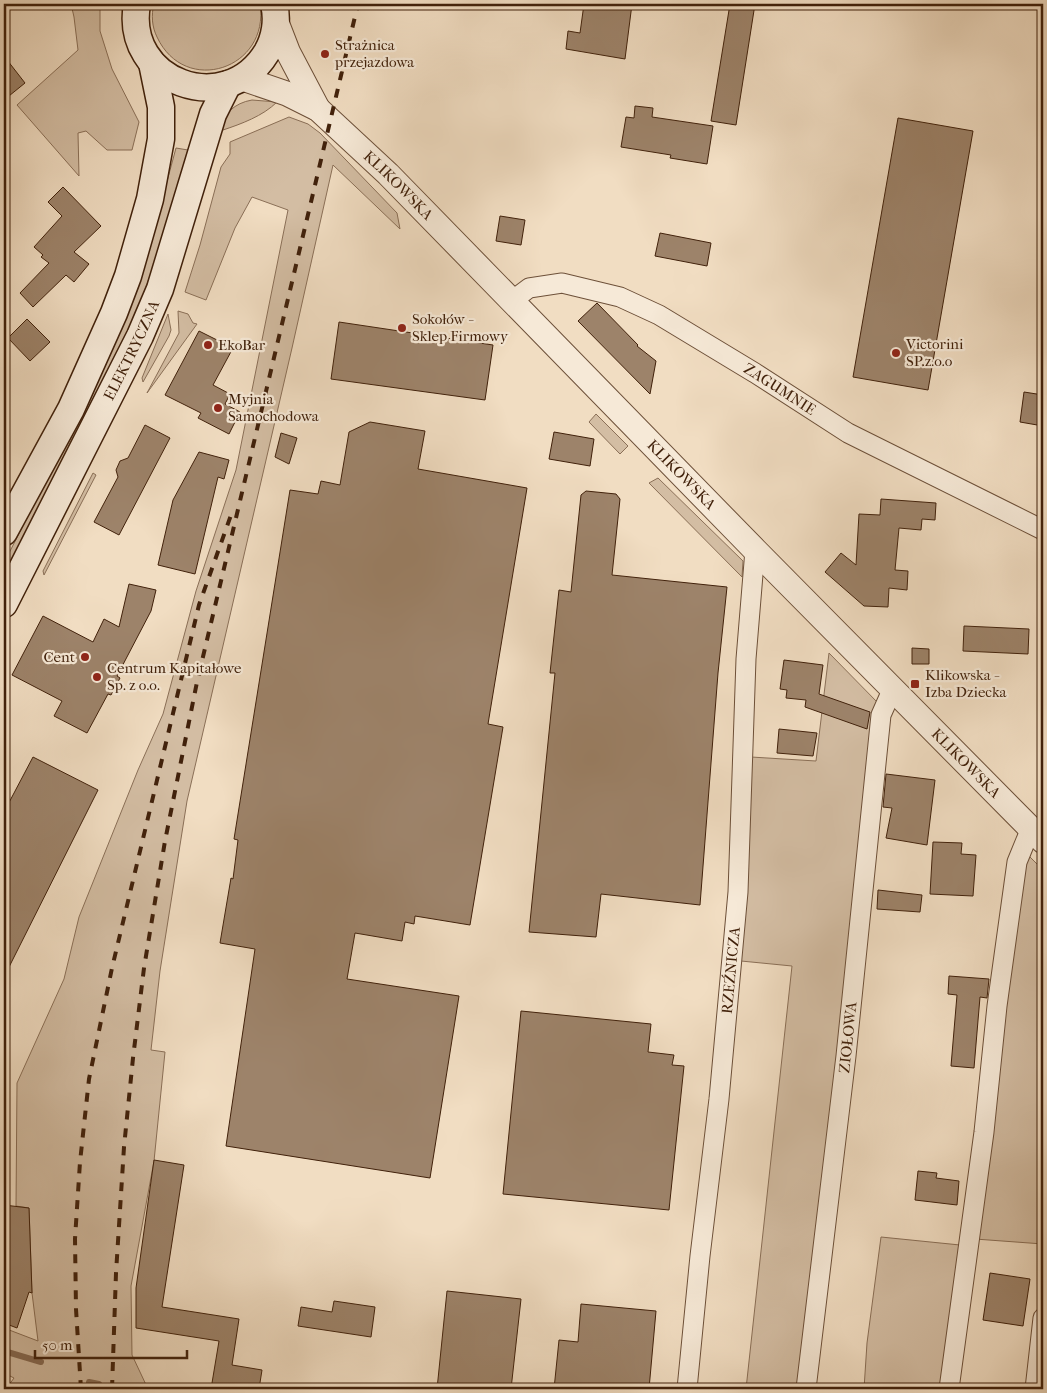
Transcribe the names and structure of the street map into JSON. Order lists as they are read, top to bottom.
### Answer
{
  "streets": {
    "main road": ["ELEKTRYCZNA"],
    "street": [
      "KLIKOWSKA",
      "ZAGUMNIE",
      "RZEŹNICZA",
      "ZIOŁOWA"
    ]
  },
  "crossings": [
    ["KLIKOWSKA", "ELEKTRYCZNA"],
    ["KLIKOWSKA", "ZAGUMNIE"],
    ["KLIKOWSKA", "RZEŹNICZA"],
    ["KLIKOWSKA", "ZIOŁOWA"]
  ],
  "places": {
    "other": [
      "Strażnica przejazdowa",
      "Sokołów - Sklep Firmowy",
      "EkoBar",
      "Victorini SP.z.o.o",
      "Myjnia Samochodowa",
      "Cent",
      "Centrum Kapitałowe Sp. z o.o."
    ],
    "transit": ["Klikowska - Izba Dziecka"]
  },
  "scale_bar": "50 m"
}
